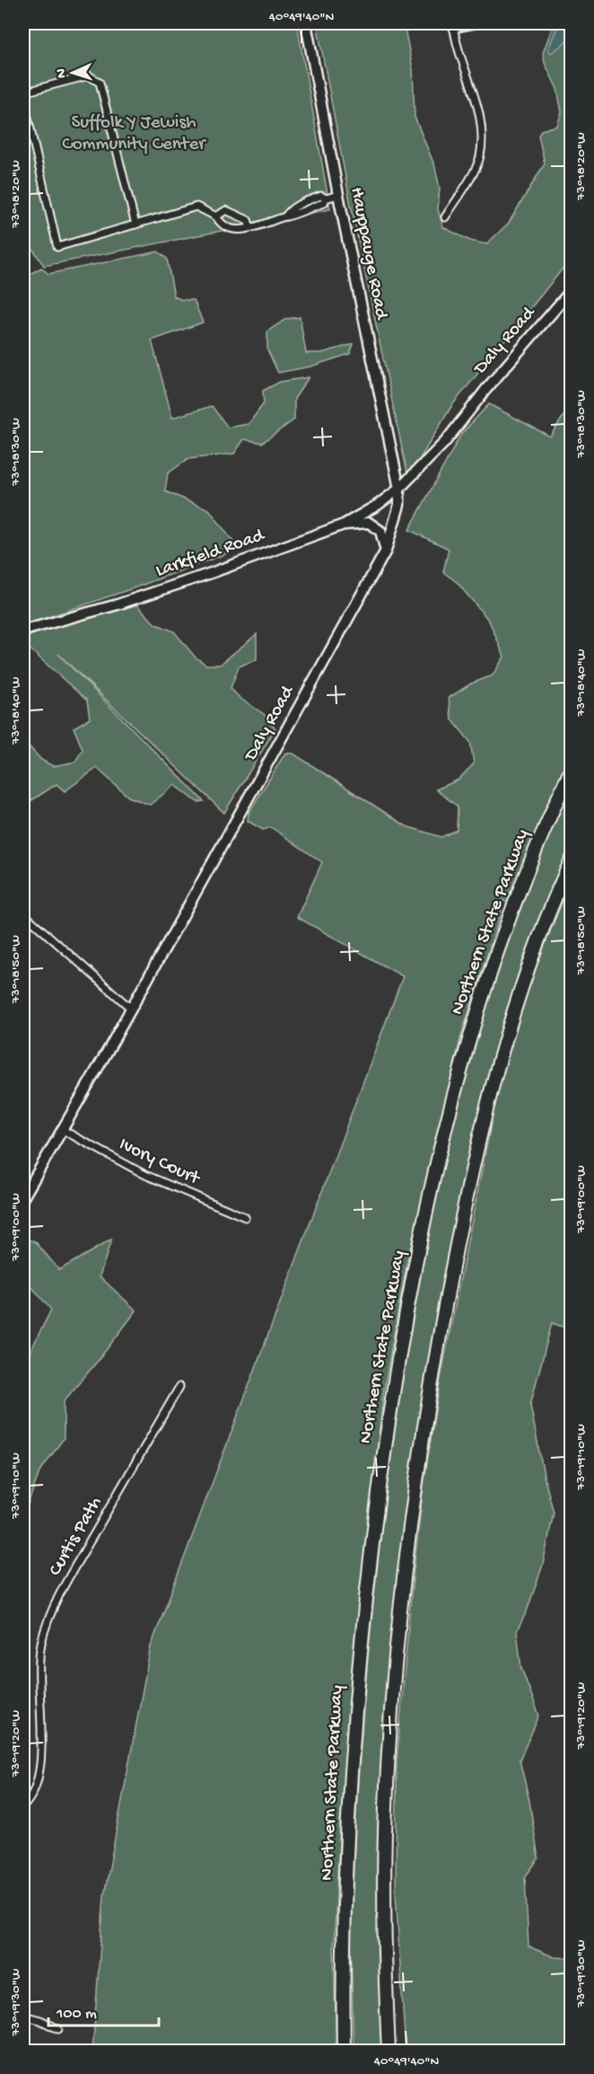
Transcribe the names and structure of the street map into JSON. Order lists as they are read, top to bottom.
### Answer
{
  "streets": {
    "highway": ["Northern State Parkway"],
    "street": [
      "Hauppauge Road",
      "Daly Road",
      "Larkfield Road",
      "Ivory Court",
      "Curtis Path"
    ]
  },
  "crossings": [
    ["Hauppauge Road", "Daly Road"],
    ["Hauppauge Road", "Larkfield Road"],
    ["Daly Road", "Larkfield Road"],
    ["Daly Road", "Ivory Court"]
  ],
  "parks": ["Suffolk Y Jewish Community Center"],
  "scale_bar": "100 m",
  "north": "left",
  "coordinates": [
    "40°49'40\"N",
    "73°18'20\"W",
    "73°18'30\"W",
    "73°18'40\"W",
    "73°18'50\"W",
    "73°19'00\"W",
    "73°19'10\"W",
    "73°19'20\"W",
    "73°19'30\"W"
  ]
}
